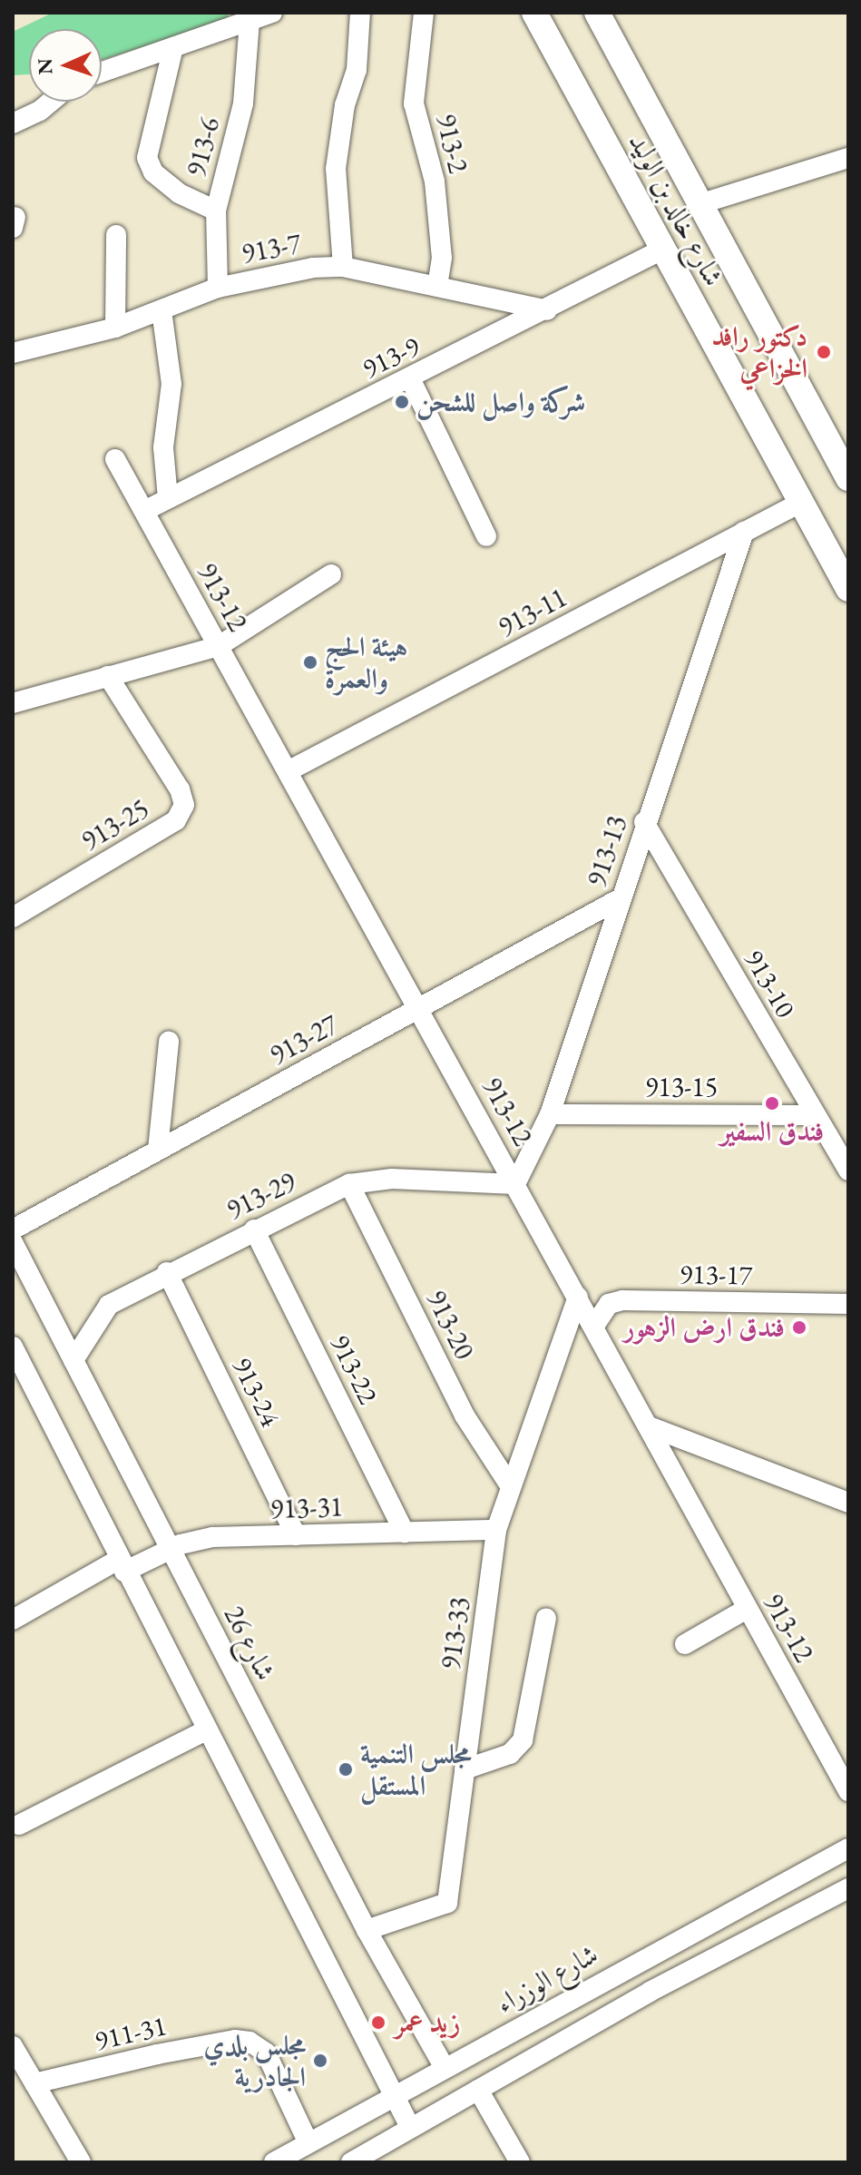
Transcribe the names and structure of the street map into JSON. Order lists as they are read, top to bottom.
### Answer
{
  "streets": {
    "main road": ["شارع خالد بن الوليد"],
    "street": [
      "913-2",
      "913-6",
      "913-7",
      "913-9",
      "913-12",
      "913-11",
      "913-25",
      "913-13",
      "913-10",
      "913-27",
      "913-15",
      "913-29",
      "913-17",
      "913-20",
      "913-22",
      "913-24",
      "913-31",
      "913-33",
      "شارع 26",
      "شارع الوزراء",
      "911-31"
    ]
  },
  "crossings": [
    ["913-2", "913-7"],
    ["913-6", "913-7"],
    ["شارع خالد بن الوليد", "913-9"],
    ["شارع خالد بن الوليد", "913-11"],
    ["913-7", "913-9"],
    ["913-9", "913-12"],
    ["913-12", "913-11"],
    ["913-12", "913-13"],
    ["913-12", "913-27"],
    ["913-12", "913-29"],
    ["913-12", "913-17"],
    ["913-12", "913-33"],
    ["913-11", "913-13"],
    ["913-13", "913-10"],
    ["913-13", "913-27"],
    ["913-13", "913-15"],
    ["913-13", "913-29"],
    ["913-10", "913-15"],
    ["913-29", "913-20"],
    ["913-29", "913-22"],
    ["913-29", "913-24"],
    ["913-29", "شارع 26"],
    ["913-20", "913-33"],
    ["913-22", "913-31"],
    ["913-24", "913-31"],
    ["913-31", "913-33"],
    ["913-31", "شارع 26"],
    ["913-33", "شارع 26"],
    ["شارع 26", "شارع الوزراء"],
    ["شارع الوزراء", "911-31"]
  ],
  "places": [
    "دكتور رافد الخزاعي",
    "شركة واصل للشحن",
    "هيئة الحج والعمرة",
    "فندق السفير",
    "فندق ارض الزهور",
    "مجلس التنمية المستقل",
    "زيد عمر",
    "مجلس بلدي الجادرية"
  ],
  "north": "left"
}
